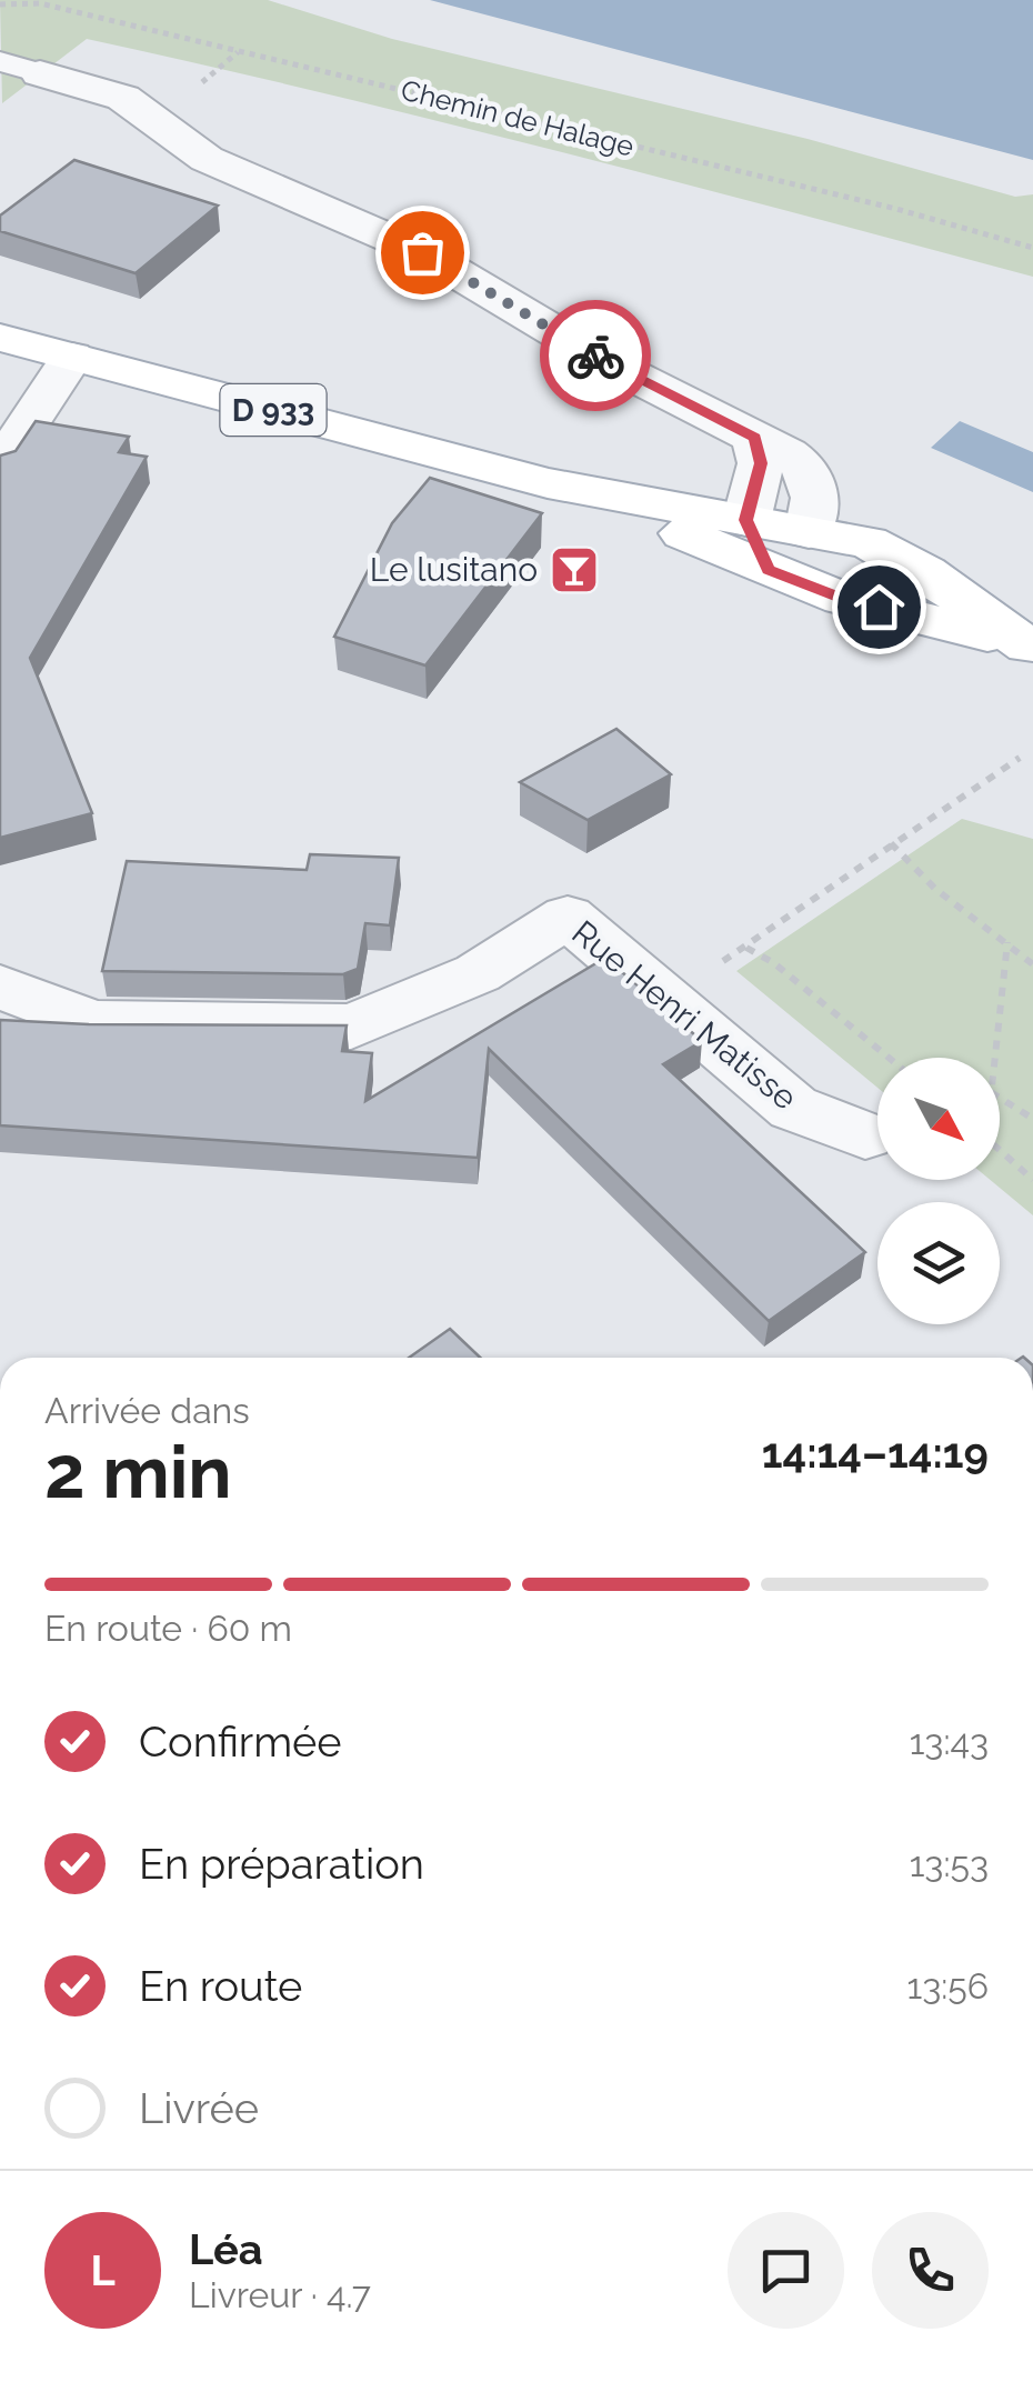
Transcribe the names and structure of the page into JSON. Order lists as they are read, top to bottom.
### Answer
{
  "streets": {
    "main road": ["D 933"],
    "street": ["Rue Henri Matisse"],
    "path": ["Chemin de Halage"]
  },
  "places": {
    "bar": ["Le lusitano"]
  },
  "north": "bottom right",
  "page": {
    "heading": ["2 min", "Arrivée dans", "14:14–14:19"],
    "panel": ["Léa", "Livreur · 4.7"],
    "bar": "En route · 60 m",
    "list": [
      ["Confirmée", "13:43"],
      ["En préparation", "13:53"],
      ["En route", "13:56"],
      "Livrée"
    ],
    "round": "L"
  }
}
